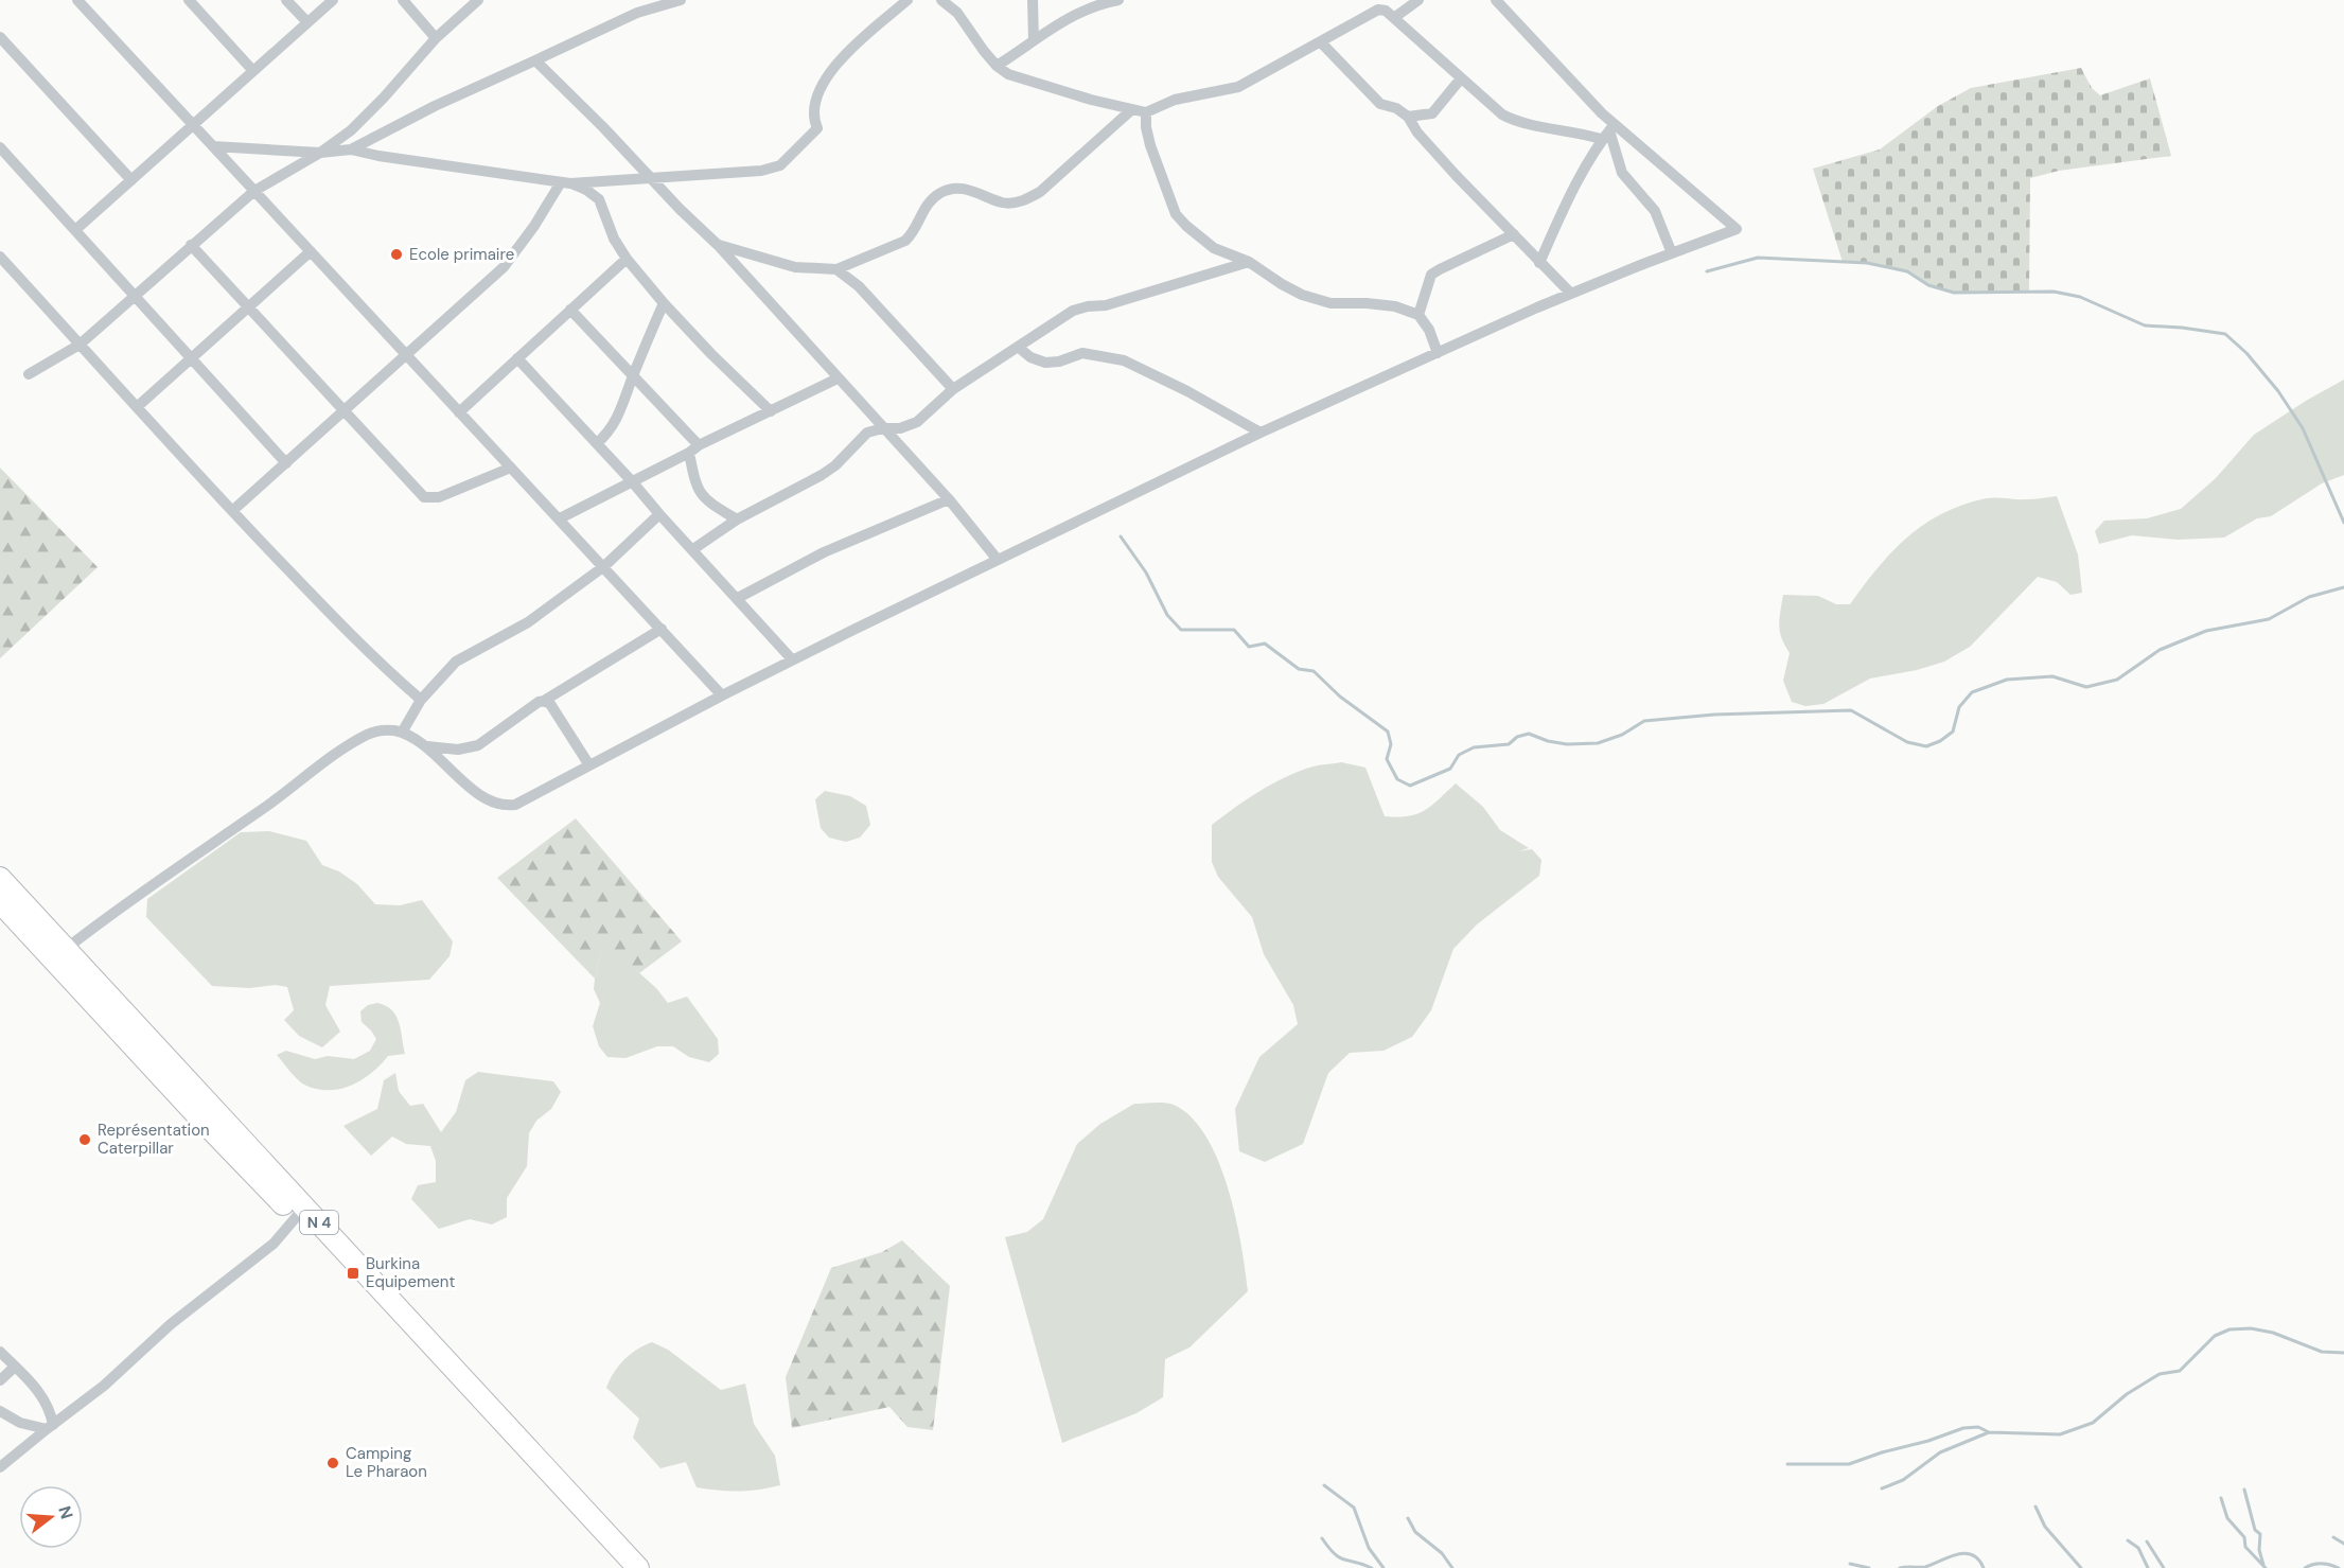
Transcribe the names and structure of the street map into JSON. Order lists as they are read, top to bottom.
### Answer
{
  "streets": {
    "highway": ["N 4"]
  },
  "places": {
    "other": ["Ecole primaire", "Représentation Caterpillar", "Camping Le Pharaon"],
    "transit": ["Burkina Equipement"]
  },
  "north": "right"
}
